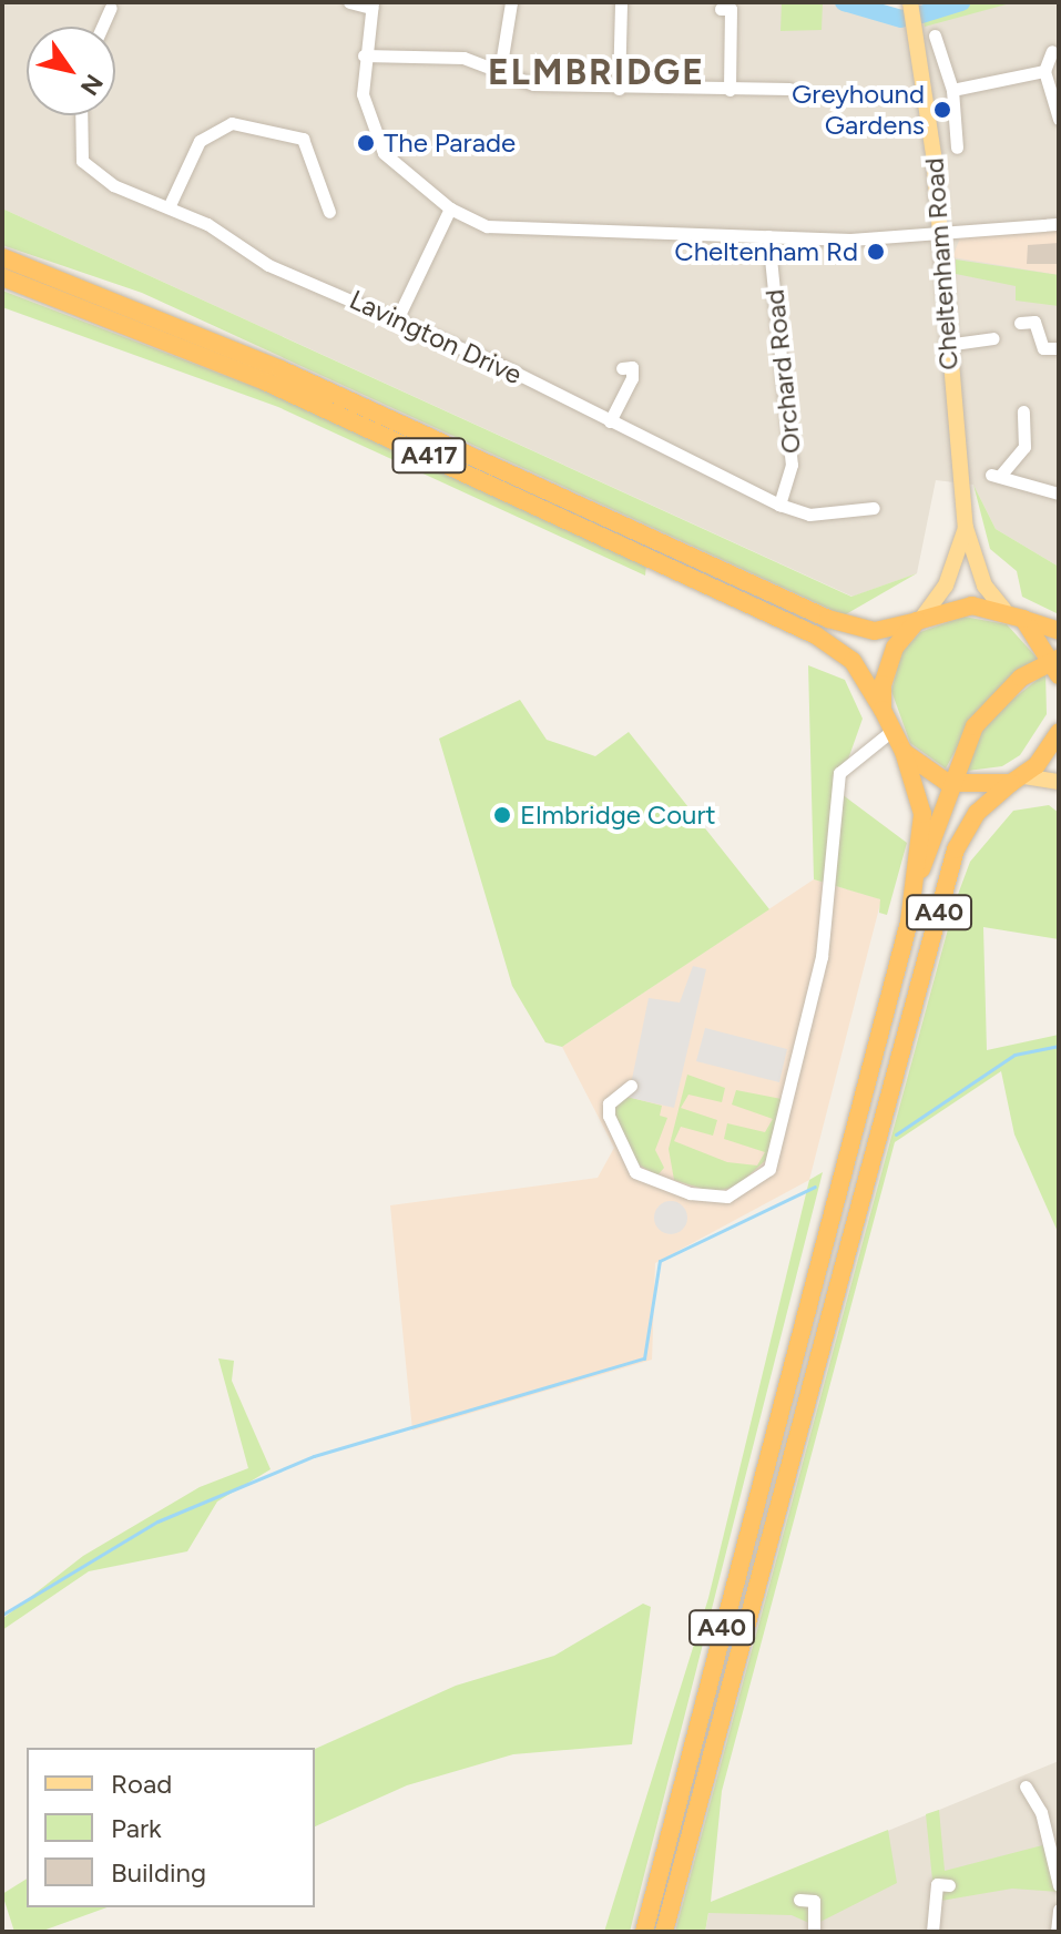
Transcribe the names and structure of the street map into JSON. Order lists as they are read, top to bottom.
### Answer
{
  "streets": {
    "highway": ["A417", "A40"],
    "main road": ["Cheltenham Road"],
    "street": ["Lavington Drive", "Orchard Road"]
  },
  "crossings": [
    ["Cheltenham Road", "A417"],
    ["Cheltenham Road", "A40"],
    ["Lavington Drive", "Orchard Road"],
    ["A417", "A40"]
  ],
  "districts": ["ELMBRIDGE"],
  "places": [
    "Greyhound Gardens",
    "The Parade",
    "Cheltenham Rd",
    "Elmbridge Court"
  ],
  "legend": ["Road", "Park", "Building"],
  "north": "bottom right"
}
